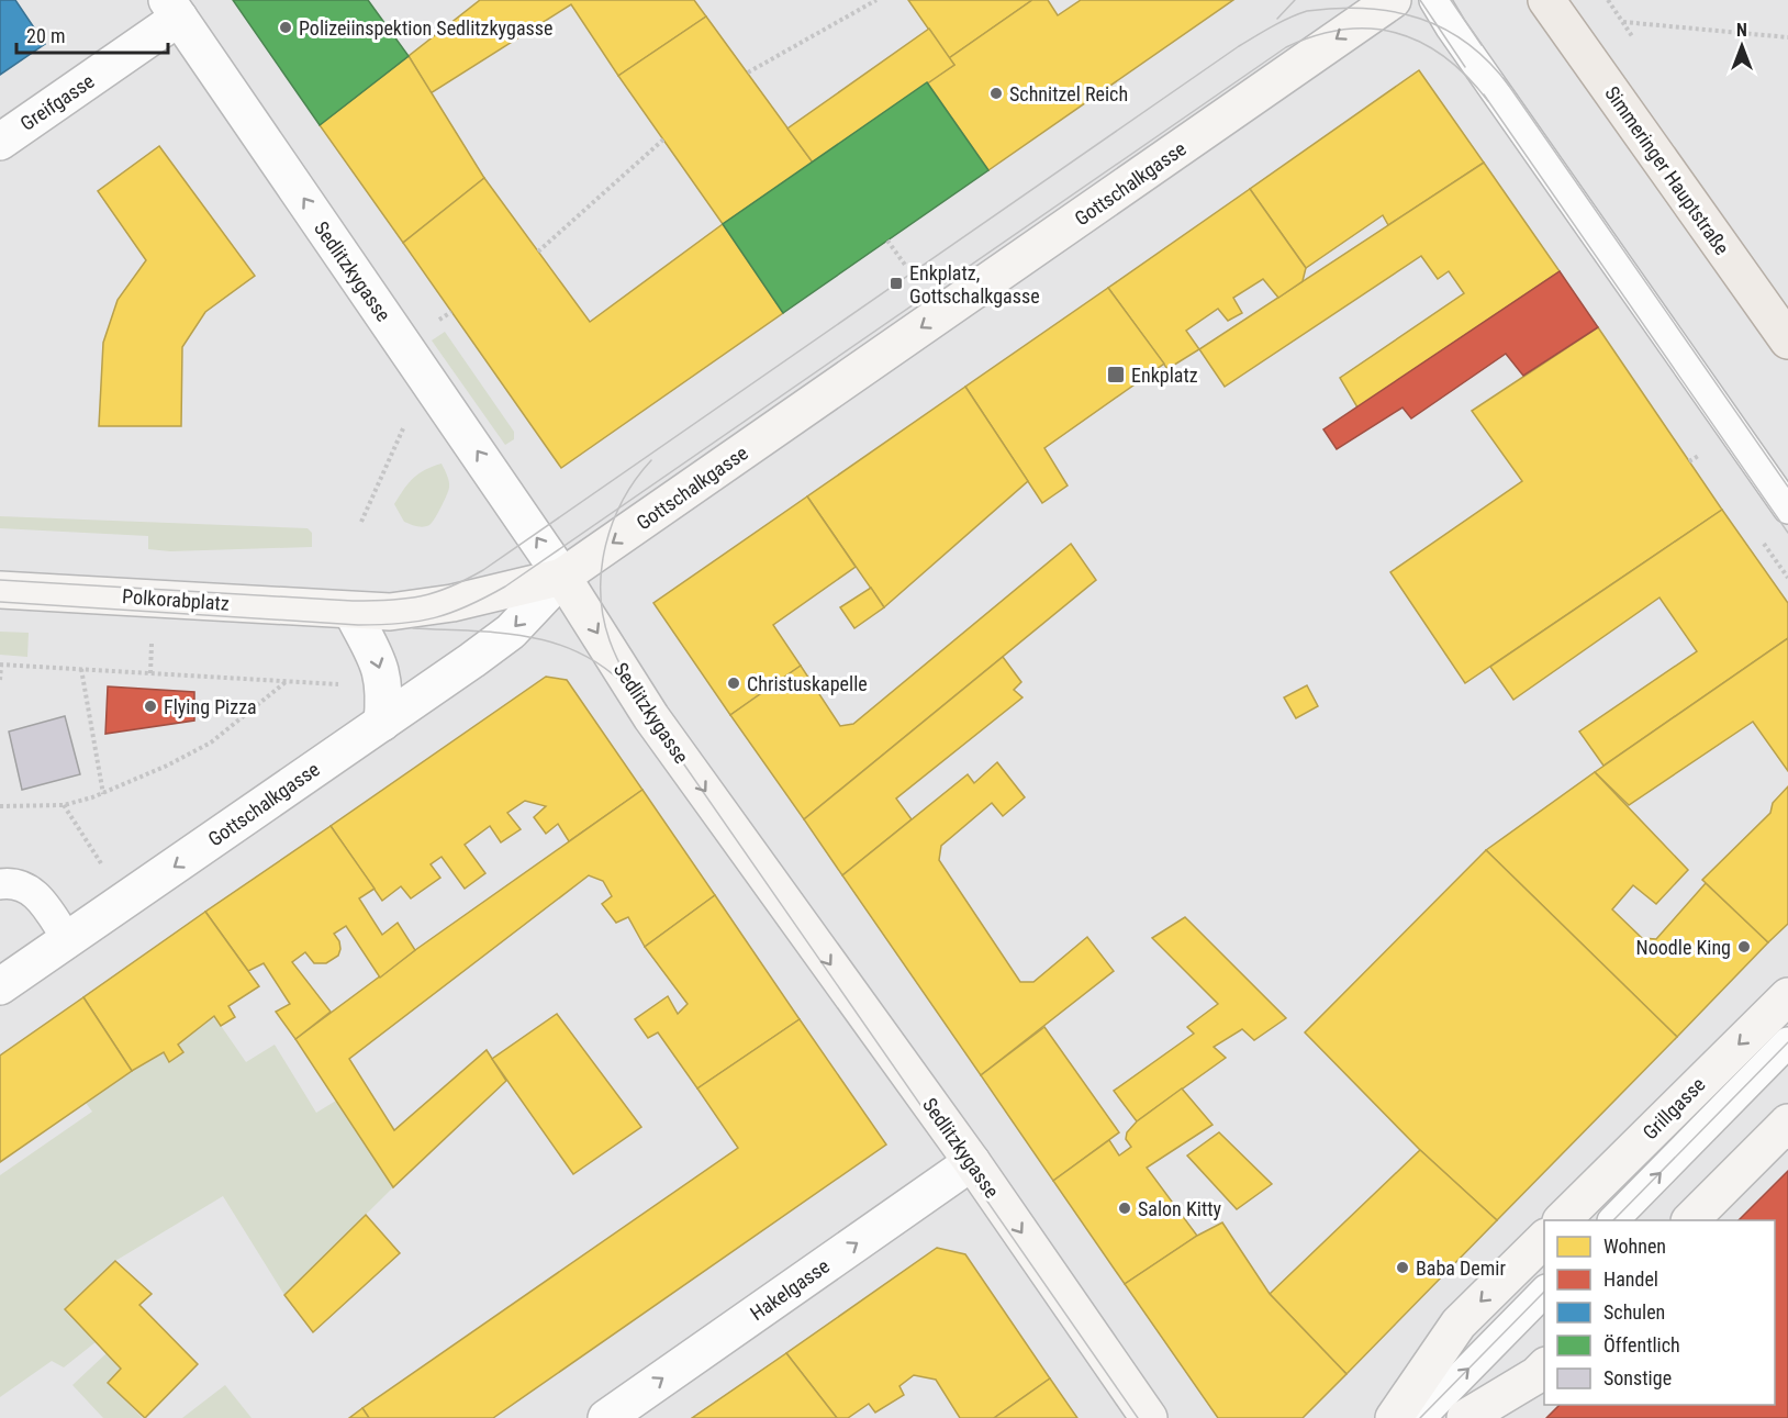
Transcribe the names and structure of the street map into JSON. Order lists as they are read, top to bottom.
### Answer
{
  "streets": {
    "main road": [
      "Simmeringer Hauptstraße",
      "Gottschalkgasse",
      "Sedlitzkygasse",
      "Polkorabplatz",
      "Grillgasse"
    ],
    "street": ["Greifgasse", "Hakelgasse"]
  },
  "crossings": [
    ["Greifgasse", "Sedlitzkygasse"],
    ["Gottschalkgasse", "Sedlitzkygasse"],
    ["Gottschalkgasse", "Polkorabplatz"],
    ["Sedlitzkygasse", "Polkorabplatz"],
    ["Sedlitzkygasse", "Hakelgasse"]
  ],
  "one_way": ["Gottschalkgasse", "Hakelgasse"],
  "places": {
    "other": [
      "Polizeiinspektion Sedlitzkygasse",
      "Schnitzel Reich",
      "Christuskapelle",
      "Flying Pizza",
      "Noodle King",
      "Salon Kitty",
      "Baba Demir"
    ],
    "transit": ["Enkplatz, Gottschalkgasse", "Enkplatz"]
  },
  "legend": [
    "Wohnen",
    "Handel",
    "Schulen",
    "Öffentlich",
    "Sonstige"
  ],
  "scale_bar": "20 m",
  "north": "top"
}
